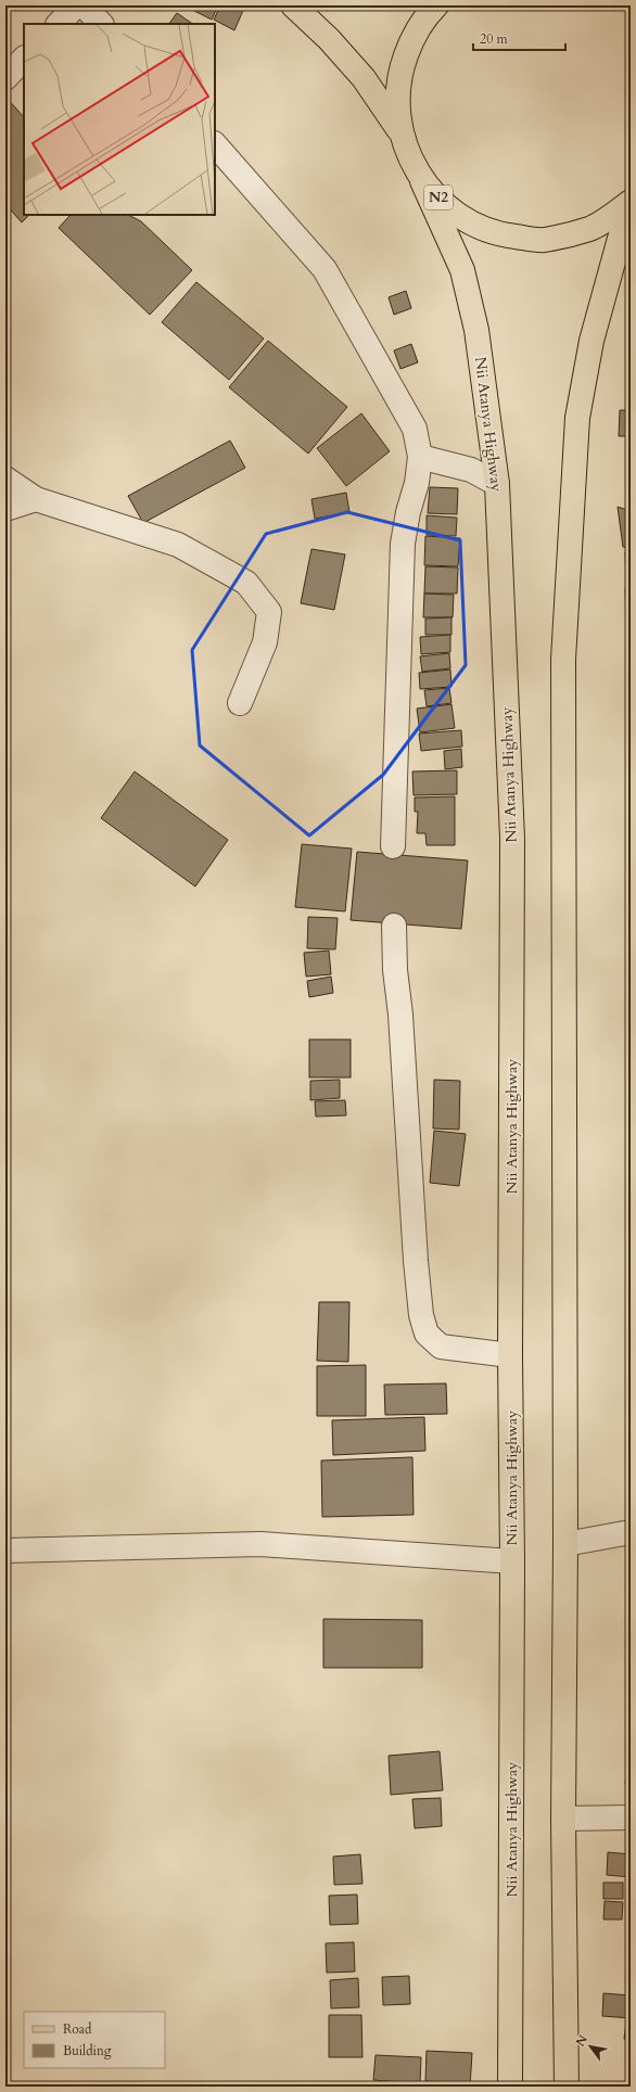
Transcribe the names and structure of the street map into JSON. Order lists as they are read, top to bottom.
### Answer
{
  "streets": {
    "main road": ["N2", "Nii Atanya Highway"]
  },
  "crossings": [
    ["N2", "Nii Atanya Highway"]
  ],
  "legend": ["Road", "Building"],
  "scale_bar": "20 m",
  "north": "top left"
}
